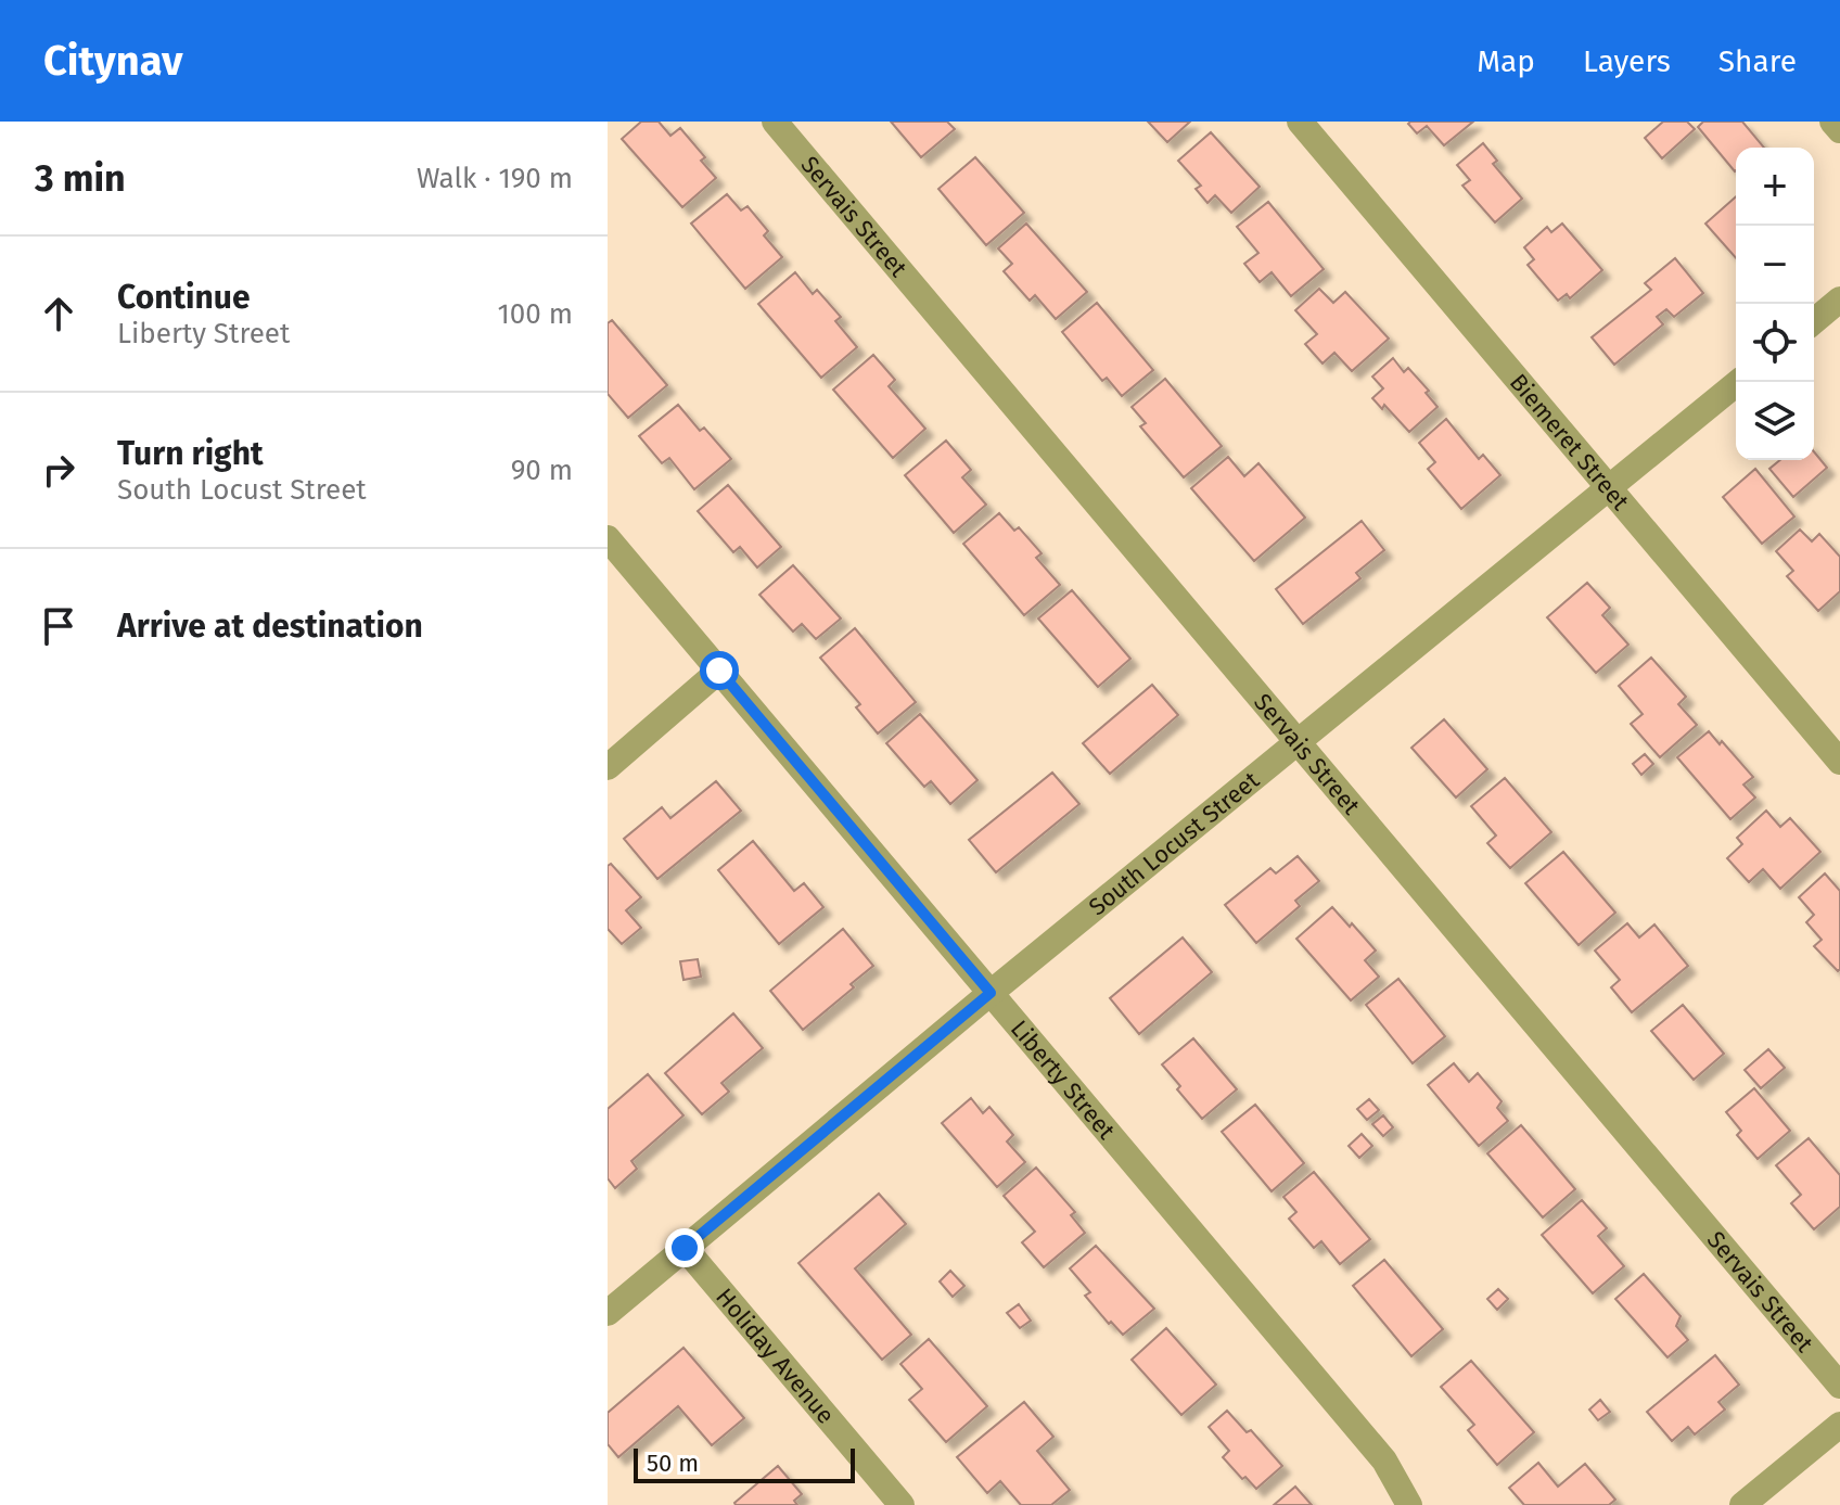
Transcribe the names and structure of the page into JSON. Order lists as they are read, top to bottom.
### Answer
{
  "streets": {
    "street": [
      "Servais Street",
      "Biemeret Street",
      "South Locust Street",
      "Liberty Street",
      "Holiday Avenue"
    ]
  },
  "crossings": [
    ["Servais Street", "South Locust Street"],
    ["Biemeret Street", "South Locust Street"],
    ["South Locust Street", "Liberty Street"],
    ["South Locust Street", "Holiday Avenue"]
  ],
  "scale_bar": "50 m",
  "page": {
    "header": "Citynav",
    "nav": ["Map", "Layers", "Share"],
    "heading": ["3 min", "Walk · 190 m"],
    "map_buttons": ["+", "−"],
    "list": [
      ["Continue", "Liberty Street", "100 m"],
      ["Turn right", "South Locust Street", "90 m"],
      "Arrive at destination"
    ],
    "scale": "50 m"
  }
}
